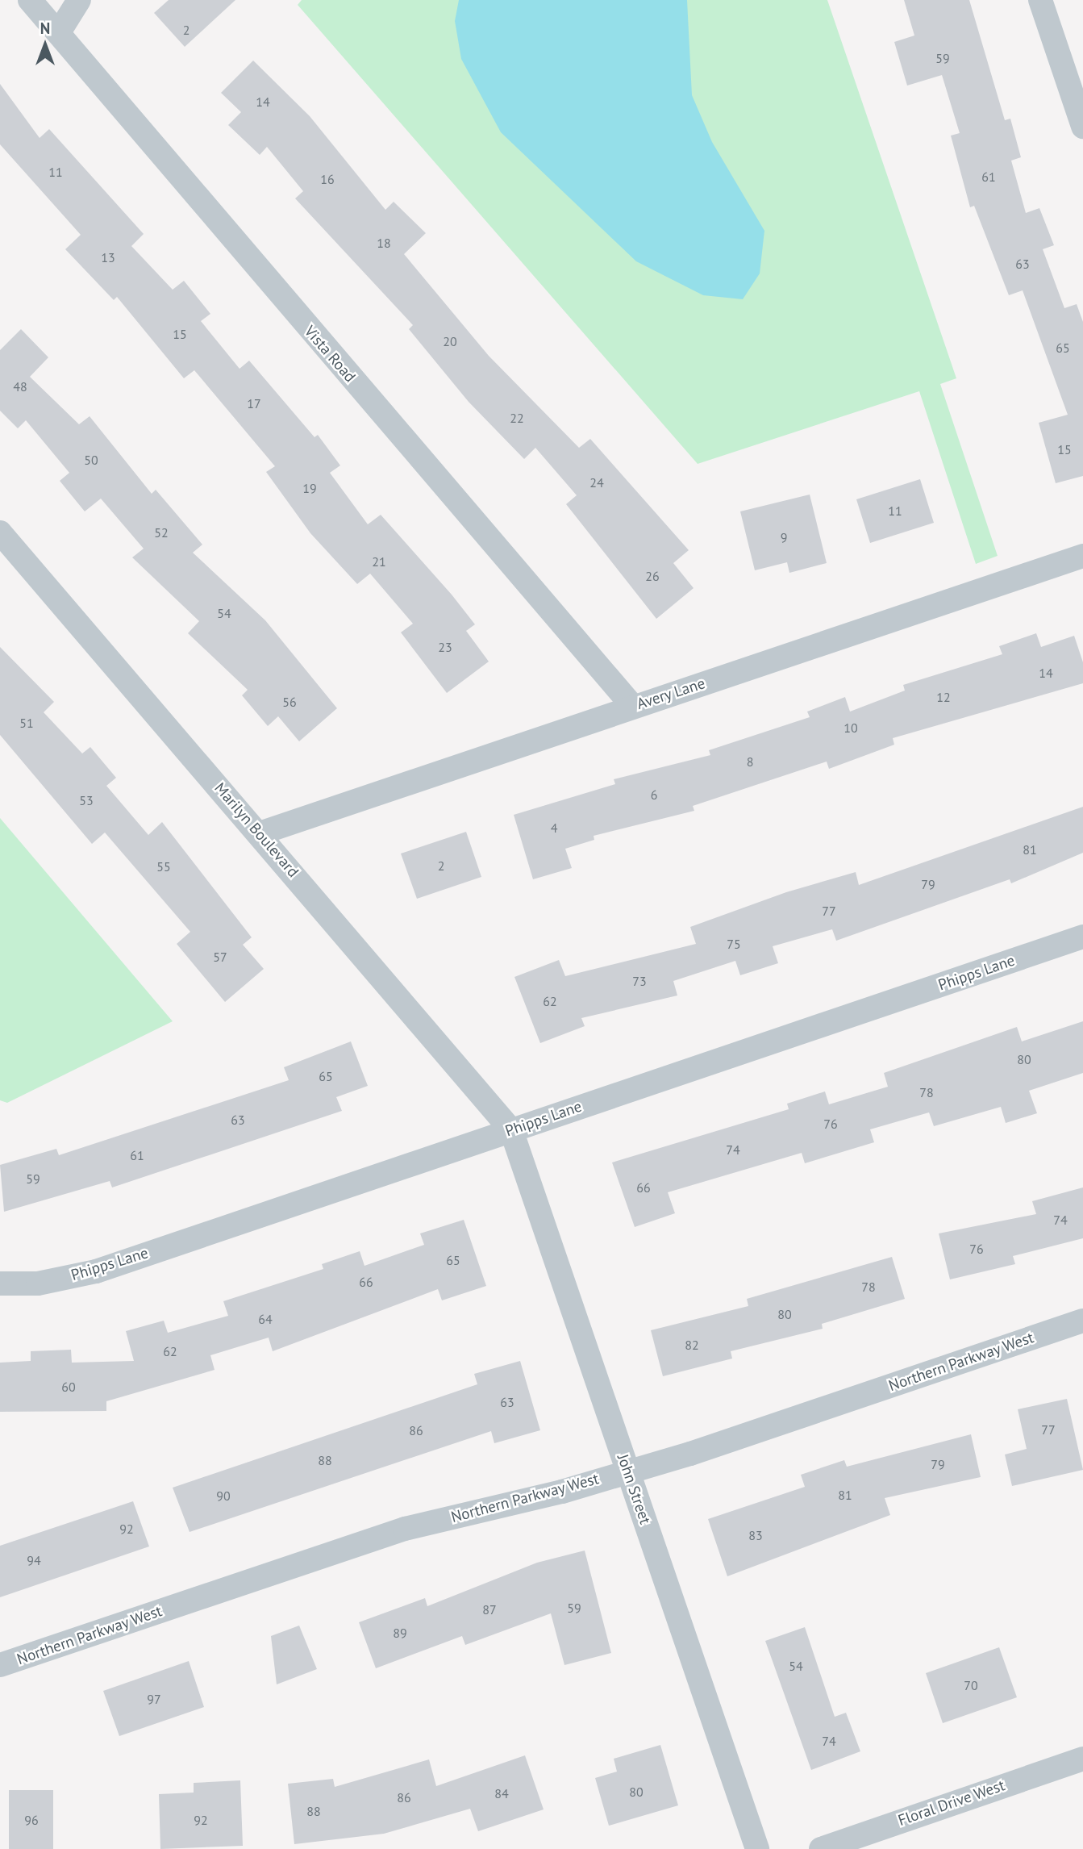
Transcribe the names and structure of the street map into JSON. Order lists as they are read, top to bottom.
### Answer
{
  "streets": {
    "street": [
      "Vista Road",
      "Avery Lane",
      "Marilyn Boulevard",
      "Phipps Lane",
      "Northern Parkway West",
      "John Street",
      "Floral Drive West"
    ]
  },
  "crossings": [
    ["Vista Road", "Avery Lane"],
    ["Avery Lane", "Marilyn Boulevard"],
    ["Marilyn Boulevard", "Phipps Lane"],
    ["Marilyn Boulevard", "John Street"],
    ["Phipps Lane", "John Street"],
    ["Northern Parkway West", "John Street"]
  ],
  "house_numbers": [
    "2",
    "59",
    "14",
    "11",
    "61",
    "16",
    "18",
    "13",
    "63",
    "15",
    "20",
    "65",
    "48",
    "17",
    "22",
    "15",
    "50",
    "24",
    "19",
    "11",
    "52",
    "9",
    "21",
    "26",
    "54",
    "23",
    "14",
    "12",
    "56",
    "51",
    "10",
    "8",
    "6",
    "53",
    "4",
    "81",
    "2",
    "55",
    "79",
    "77",
    "75",
    "57",
    "73",
    "62",
    "80",
    "65",
    "78",
    "63",
    "76",
    "74",
    "61",
    "59",
    "66",
    "74",
    "76",
    "65",
    "66",
    "78",
    "80",
    "64",
    "82",
    "62",
    "60",
    "63",
    "77",
    "86",
    "88",
    "79",
    "81",
    "90",
    "92",
    "83",
    "94",
    "59",
    "87",
    "89",
    "54",
    "70",
    "97",
    "74",
    "80",
    "84",
    "86",
    "88",
    "96",
    "92"
  ],
  "north": "top"
}
